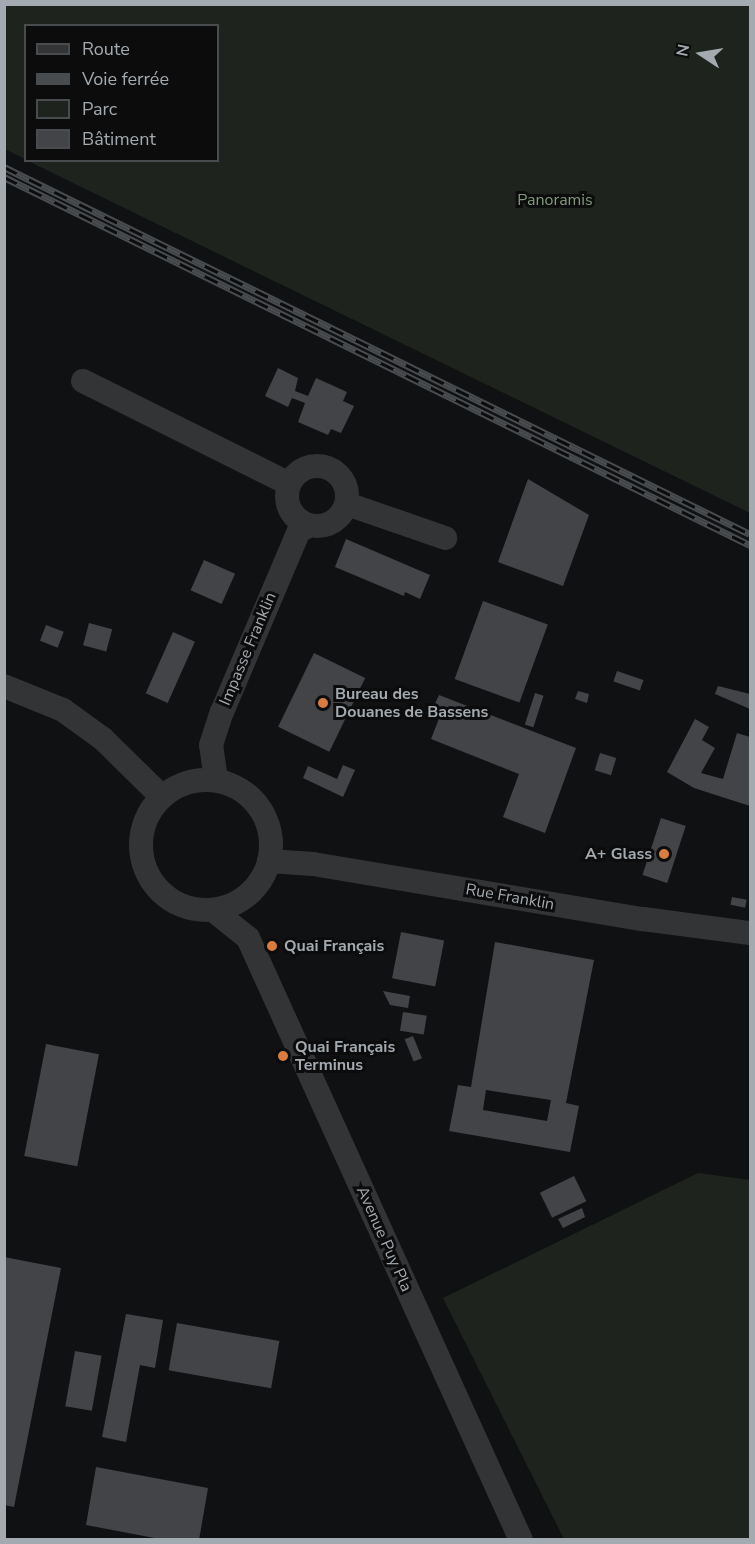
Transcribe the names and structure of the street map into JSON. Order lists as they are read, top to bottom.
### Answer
{
  "streets": {
    "street": ["Impasse Franklin", "Rue Franklin", "Avenue Puy Pla"]
  },
  "crossings": [
    ["Impasse Franklin", "Rue Franklin"],
    ["Impasse Franklin", "Avenue Puy Pla"],
    ["Rue Franklin", "Avenue Puy Pla"]
  ],
  "parks": ["Panoramis"],
  "places": [
    "Bureau des Douanes de Bassens",
    "A+ Glass",
    "Quai Français",
    "Quai Français Terminus"
  ],
  "legend": [
    "Route",
    "Voie ferrée",
    "Parc",
    "Bâtiment"
  ],
  "north": "left"
}
